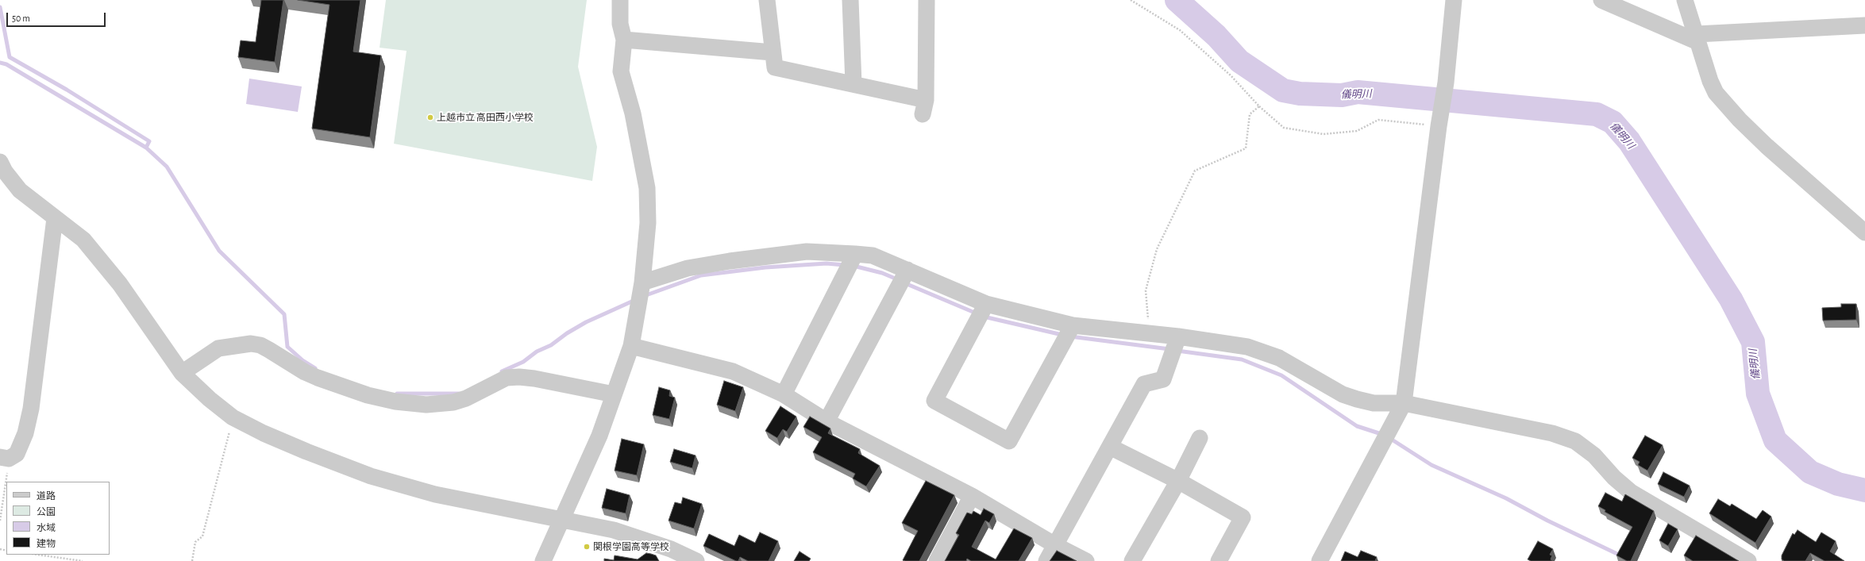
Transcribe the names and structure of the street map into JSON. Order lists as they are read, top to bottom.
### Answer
{
  "water": ["儀明川"],
  "places": ["上越市立 高田西小学校", "関根学園高等学校"],
  "legend": [
    "道路",
    "公園",
    "水域",
    "建物"
  ],
  "scale_bar": "50 m"
}
